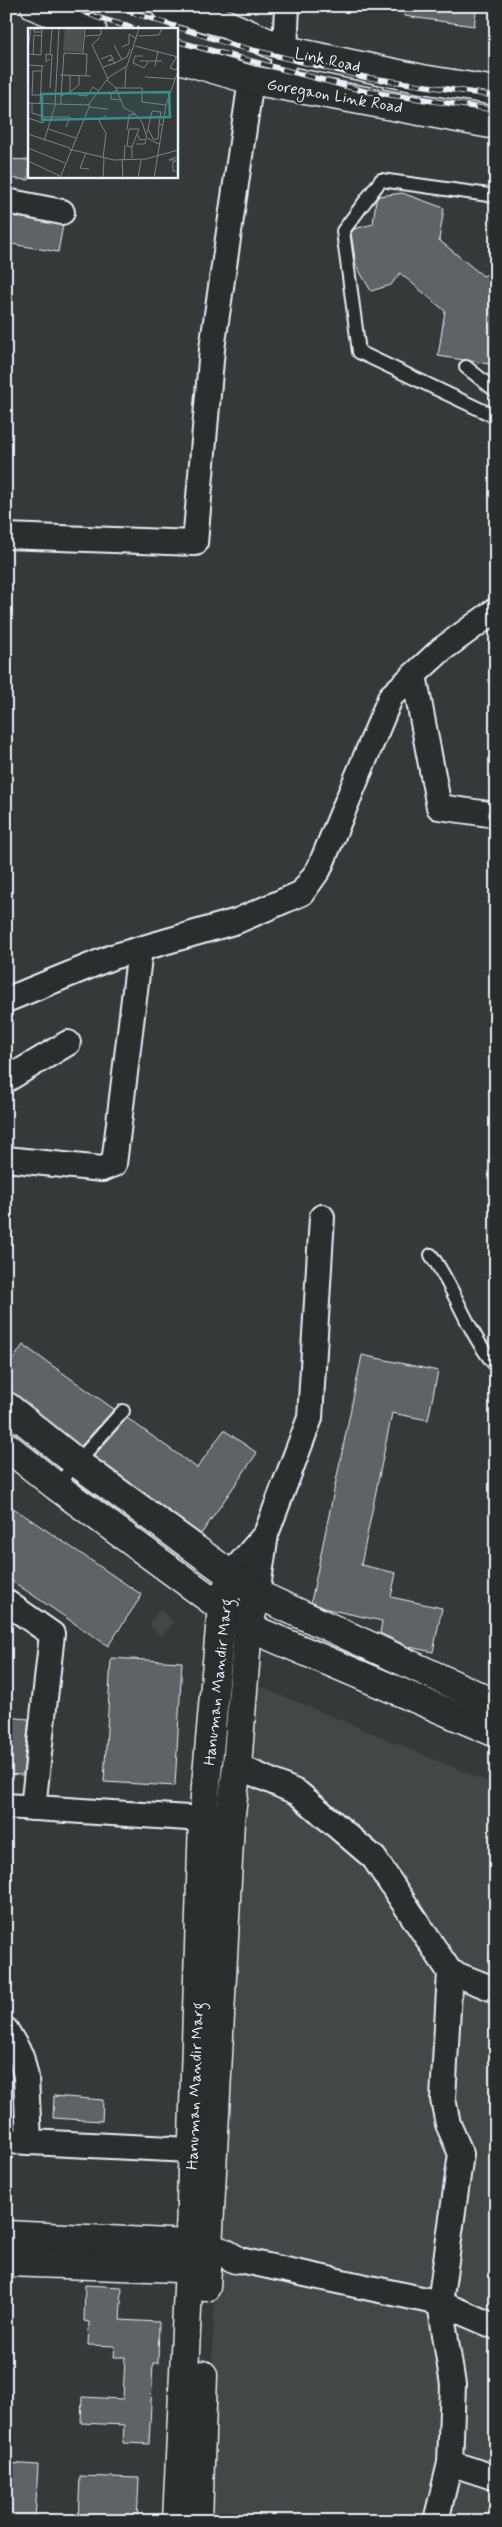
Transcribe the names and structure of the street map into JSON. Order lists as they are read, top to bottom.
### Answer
{
  "streets": {
    "main road": ["Link Road", "Goregaon Link Road", "Hanuman Mandir Marg"]
  }
}
